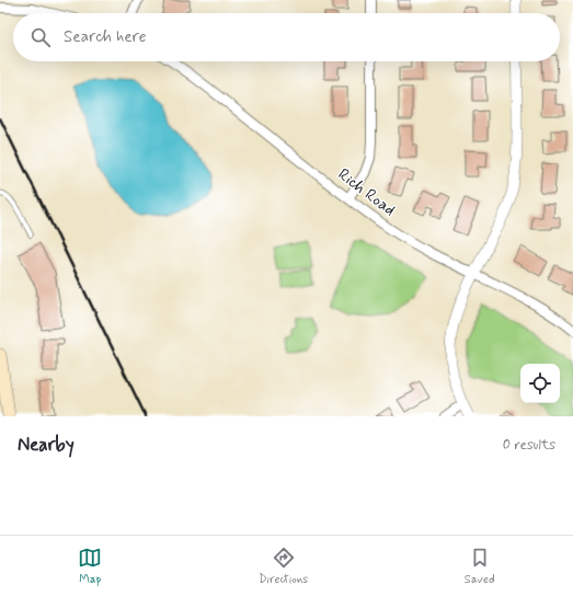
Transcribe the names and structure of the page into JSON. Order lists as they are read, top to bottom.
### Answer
{
  "streets": {
    "street": ["Rich Road"]
  },
  "page": {
    "search": "Search here",
    "heading": ["Nearby", "0 results"],
    "nav": ["Map", "Directions", "Saved"]
  }
}
